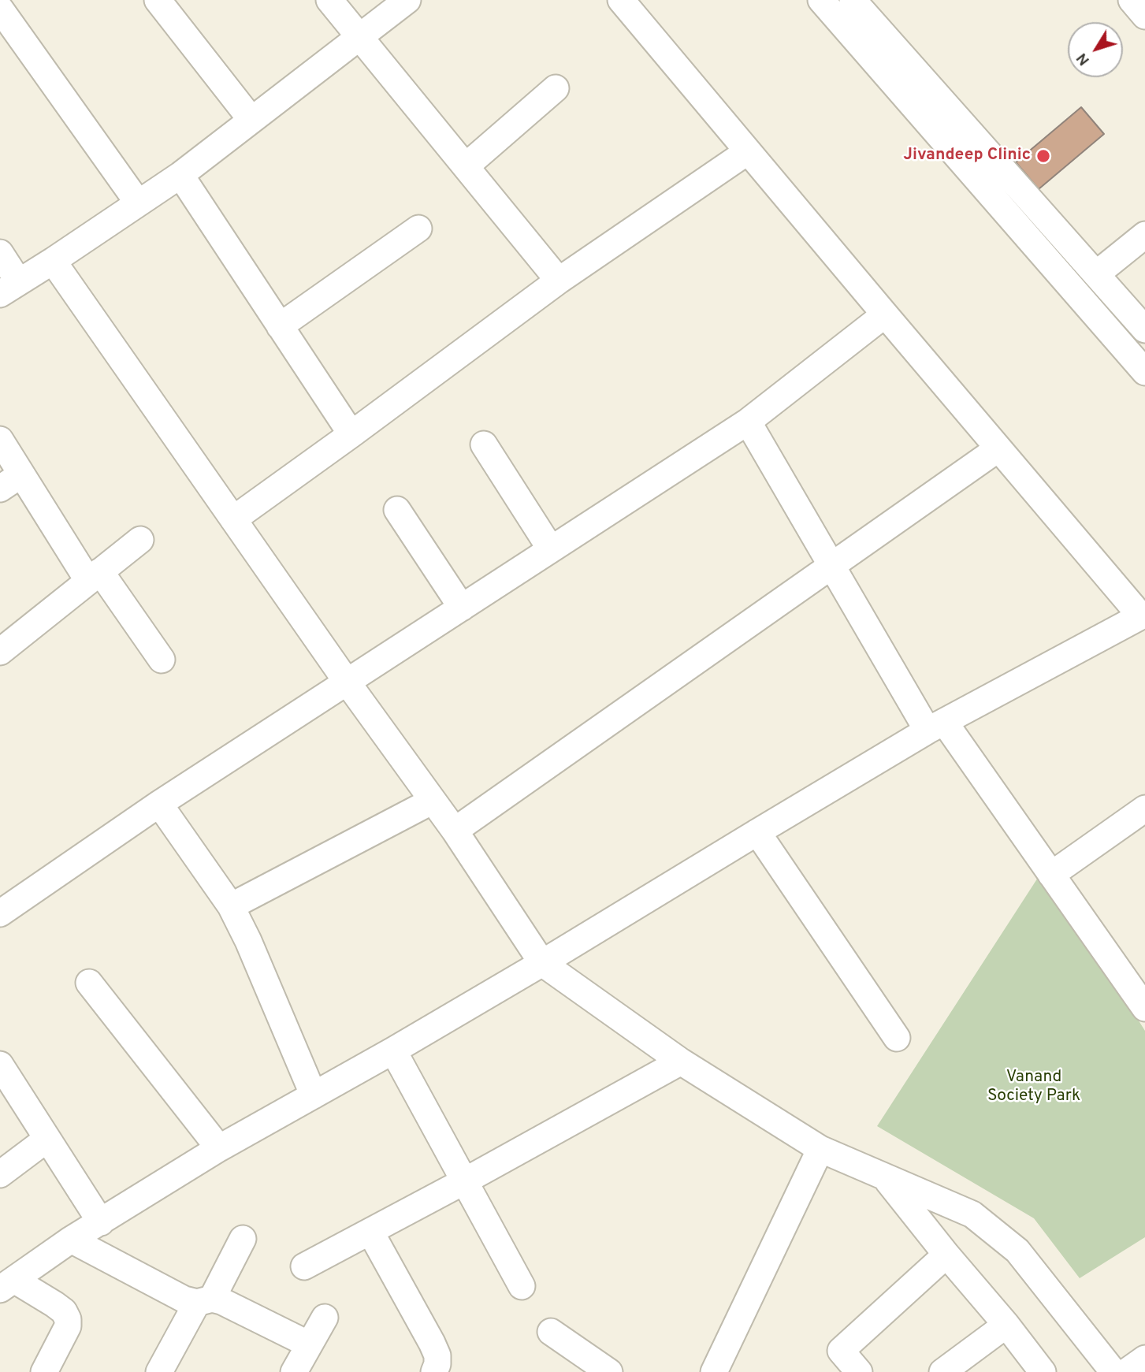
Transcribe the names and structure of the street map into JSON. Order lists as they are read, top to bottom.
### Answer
{
  "parks": ["Vanand Society Park"],
  "places": ["Jivandeep Clinic"],
  "north": "bottom left"
}
